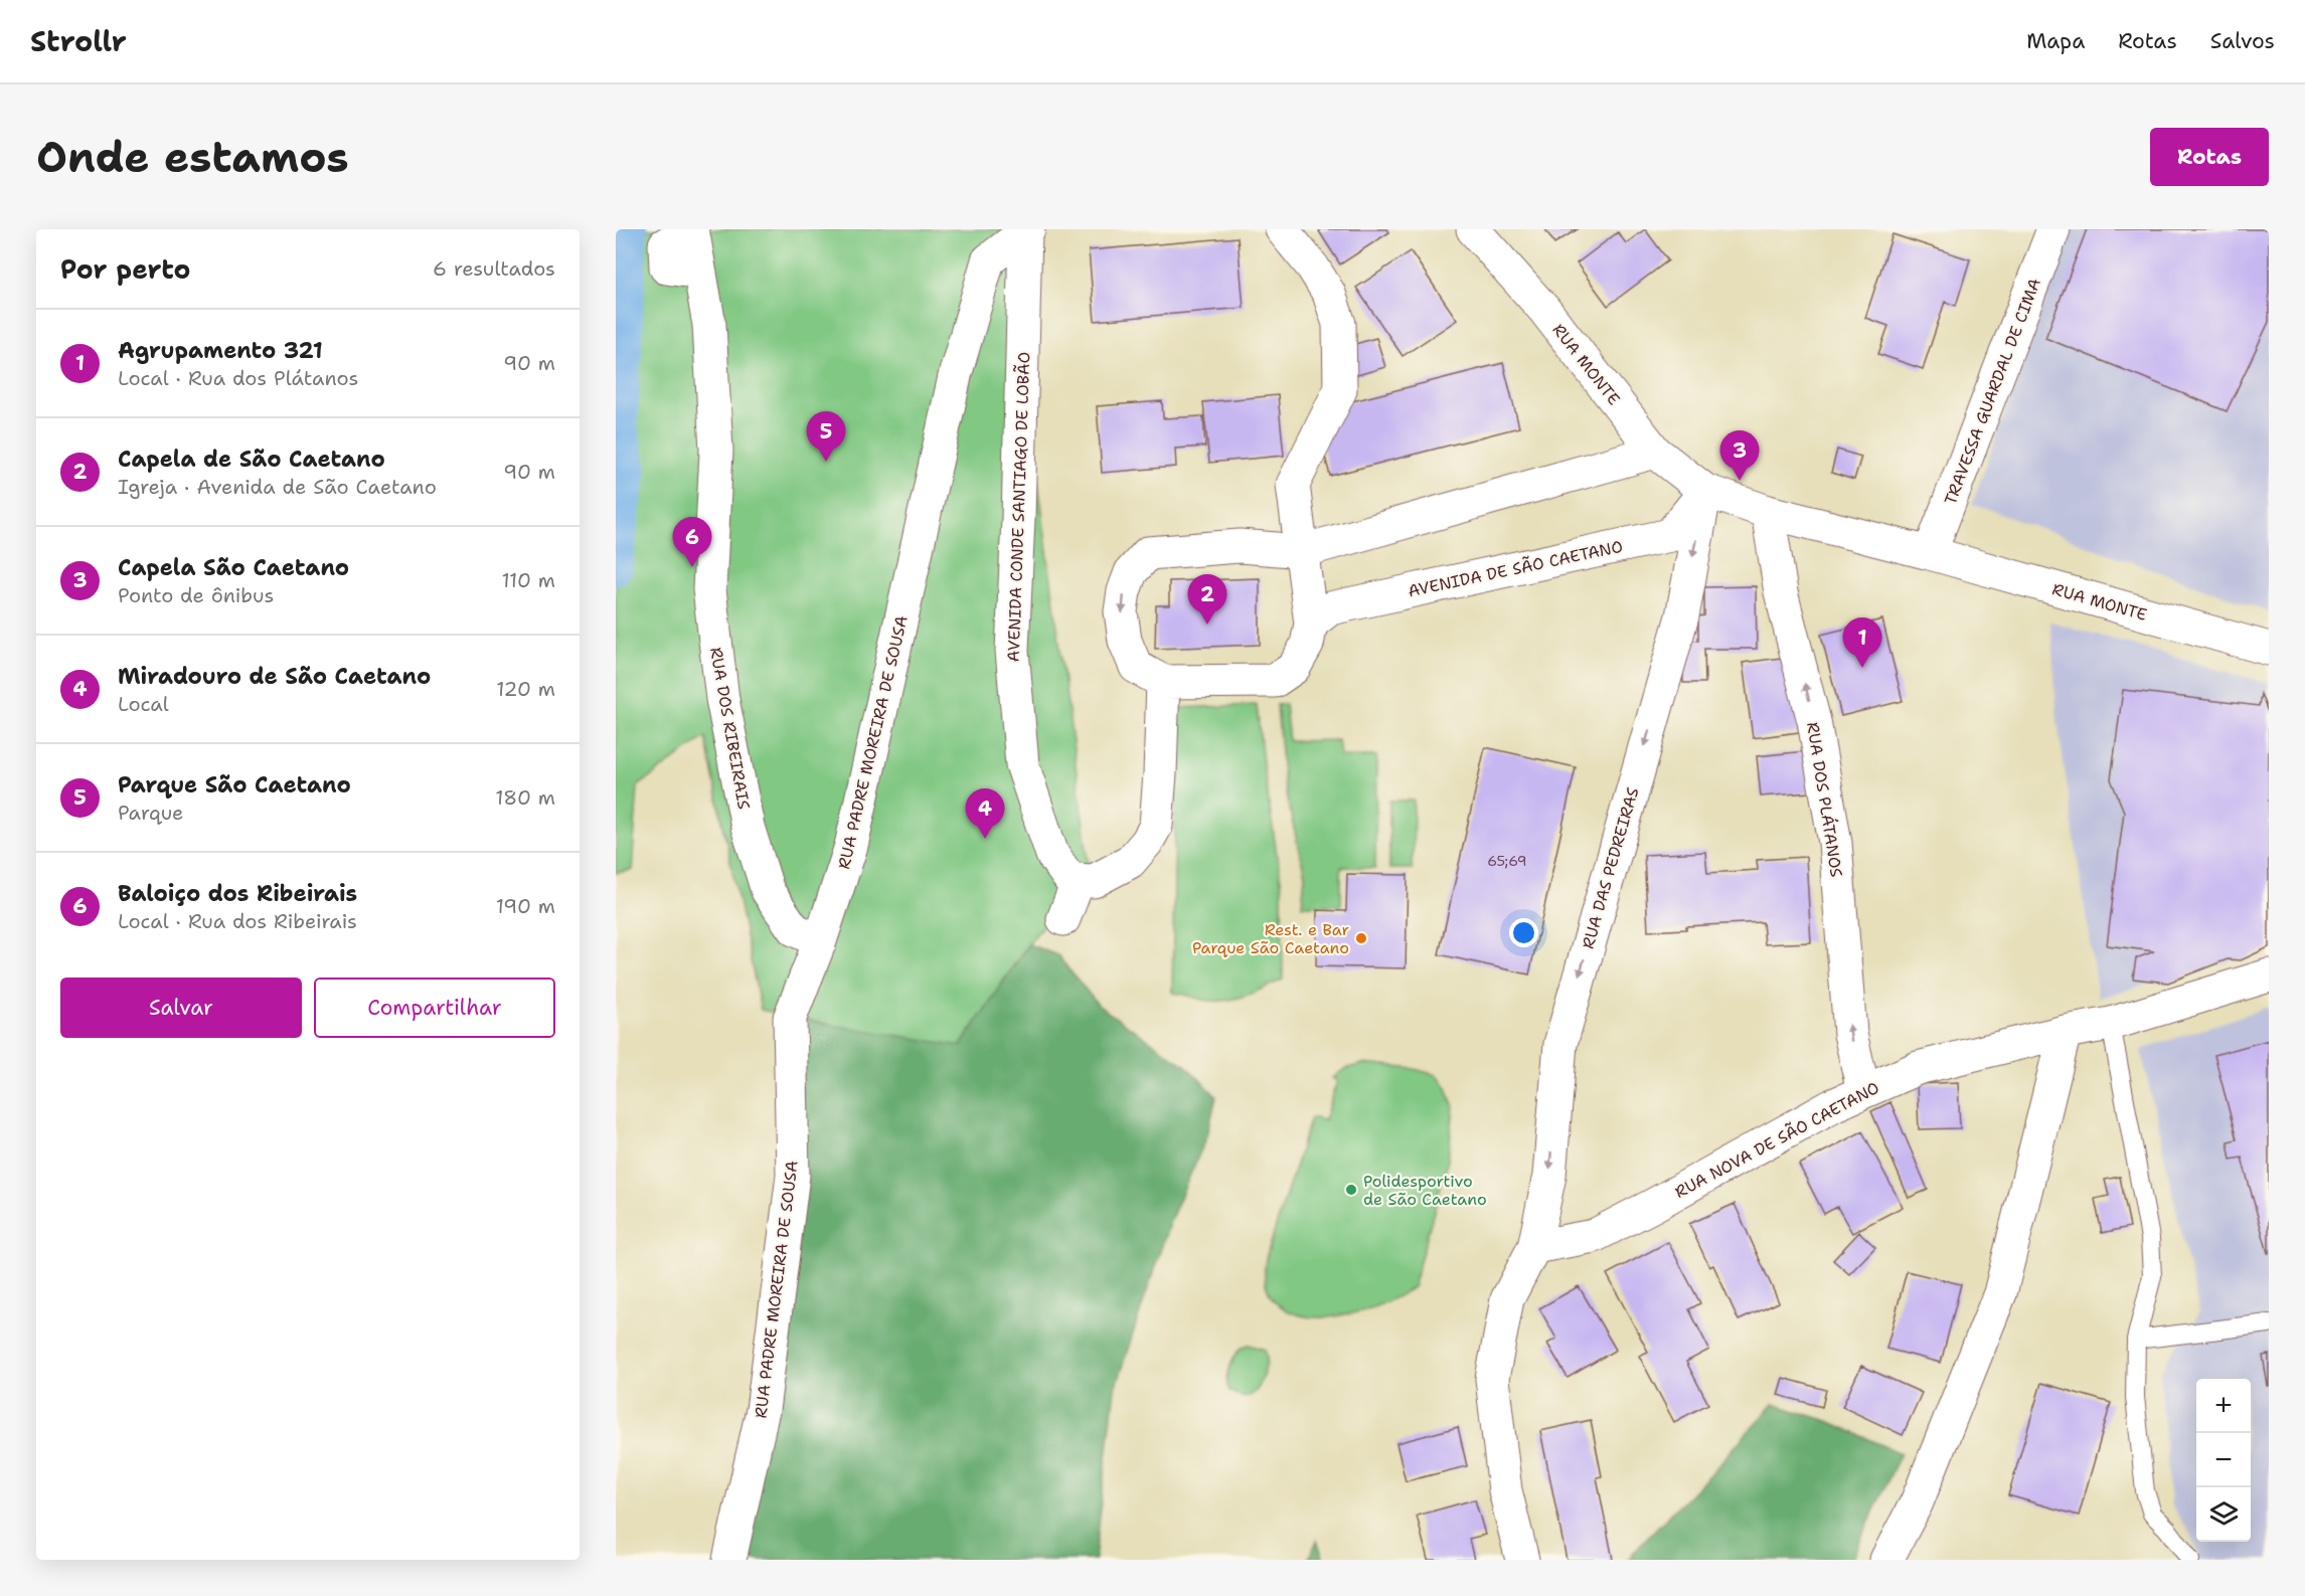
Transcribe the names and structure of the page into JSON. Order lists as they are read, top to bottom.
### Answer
{
  "streets": {
    "street": [
      "RUA MONTE",
      "TRAVESSA GUARDAL DE CIMA",
      "AVENIDA CONDE SANTIAGO DE LOBÃO",
      "AVENIDA DE SÃO CAETANO",
      "RUA DOS RIBEIRAIS",
      "RUA PADRE MOREIRA DE SOUSA",
      "RUA DOS PLÁTANOS",
      "RUA DAS PEDREIRAS",
      "RUA NOVA DE SÃO CAETANO"
    ]
  },
  "crossings": [
    ["RUA MONTE", "TRAVESSA GUARDAL DE CIMA"],
    ["RUA MONTE", "AVENIDA DE SÃO CAETANO"],
    ["RUA MONTE", "RUA DOS PLÁTANOS"],
    ["RUA MONTE", "RUA DAS PEDREIRAS"],
    ["AVENIDA CONDE SANTIAGO DE LOBÃO", "RUA PADRE MOREIRA DE SOUSA"],
    ["AVENIDA DE SÃO CAETANO", "RUA DAS PEDREIRAS"],
    ["RUA DOS RIBEIRAIS", "RUA PADRE MOREIRA DE SOUSA"],
    ["RUA DOS PLÁTANOS", "RUA NOVA DE SÃO CAETANO"],
    ["RUA DAS PEDREIRAS", "RUA NOVA DE SÃO CAETANO"]
  ],
  "one_way": ["RUA DOS PLÁTANOS", "RUA DAS PEDREIRAS"],
  "places": ["Rest. e Bar Parque São Caetano", "Polidesportivo de São Caetano"],
  "house_numbers": ["65;69"],
  "page": {
    "header": "Strollr",
    "nav": ["Mapa", "Rotas", "Salvos"],
    "buttons": [
      "Rotas",
      ["Salvar", "Compartilhar"]
    ],
    "title": "Onde estamos",
    "heading": ["Por perto", "6 resultados"],
    "list": [
      {
        "mark": "1",
        "name": "Agrupamento 321",
        "note": "Local · Rua dos Plátanos",
        "value": "90 m"
      },
      {
        "mark": "2",
        "name": "Capela de São Caetano",
        "note": "Igreja · Avenida de São Caetano",
        "value": "90 m"
      },
      {
        "mark": "3",
        "name": "Capela São Caetano",
        "note": "Ponto de ônibus",
        "value": "110 m"
      },
      {
        "mark": "4",
        "name": "Miradouro de São Caetano",
        "note": "Local",
        "value": "120 m"
      },
      {
        "mark": "5",
        "name": "Parque São Caetano",
        "note": "Parque",
        "value": "180 m"
      },
      {
        "mark": "6",
        "name": "Baloiço dos Ribeirais",
        "note": "Local · Rua dos Ribeirais",
        "value": "190 m"
      }
    ],
    "pins": [
      "5",
      "3",
      "6",
      "2",
      "1",
      "4"
    ],
    "map_buttons": ["+", "−"]
  }
}
